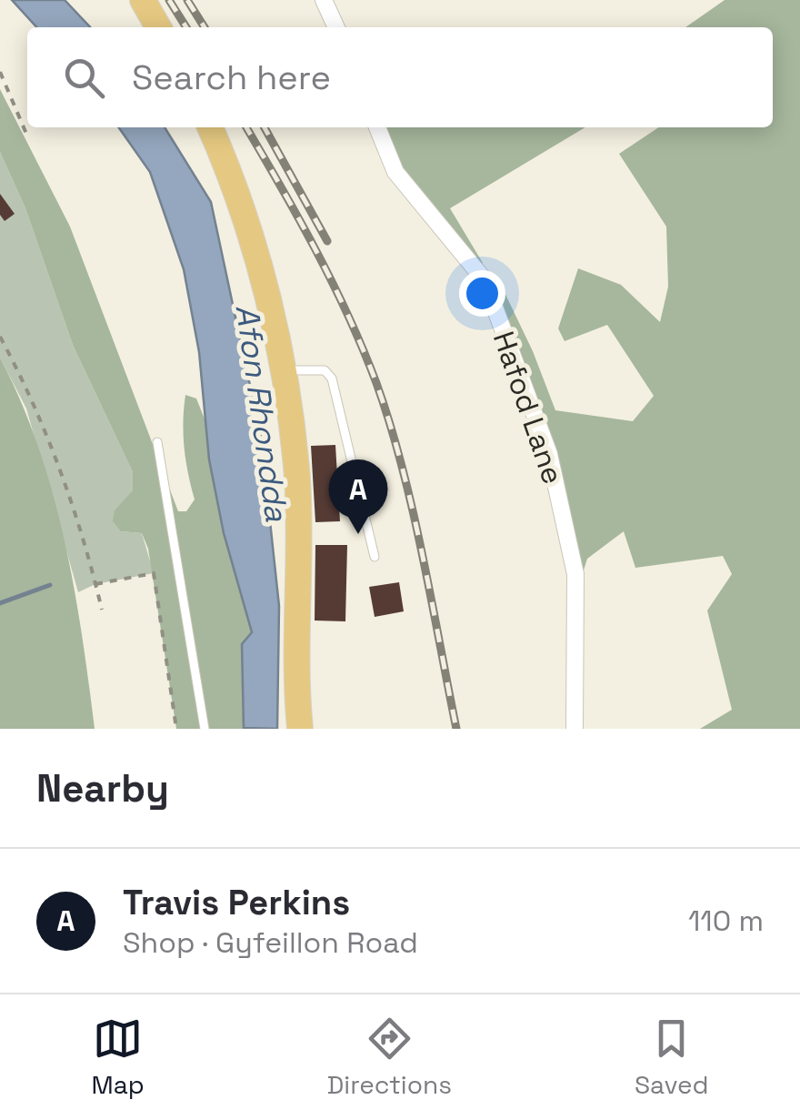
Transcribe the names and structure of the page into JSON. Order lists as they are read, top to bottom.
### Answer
{
  "streets": {
    "street": ["Hafod Lane"]
  },
  "water": ["Afon Rhondda"],
  "page": {
    "search": "Search here",
    "pins": "A",
    "heading": "Nearby",
    "list": [
      {
        "mark": "A",
        "name": "Travis Perkins",
        "note": "Shop · Gyfeillon Road",
        "value": "110 m"
      }
    ],
    "nav": ["Map", "Directions", "Saved"]
  }
}
